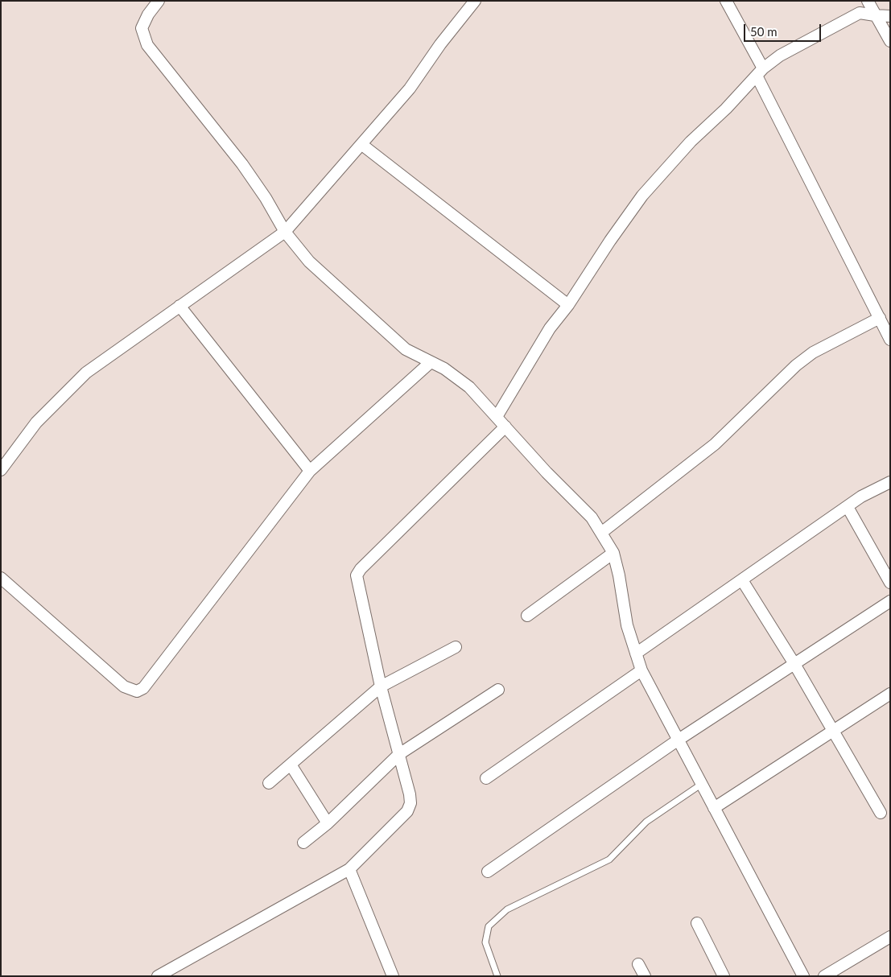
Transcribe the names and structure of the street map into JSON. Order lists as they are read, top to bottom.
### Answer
{
  "scale_bar": "50 m"
}
